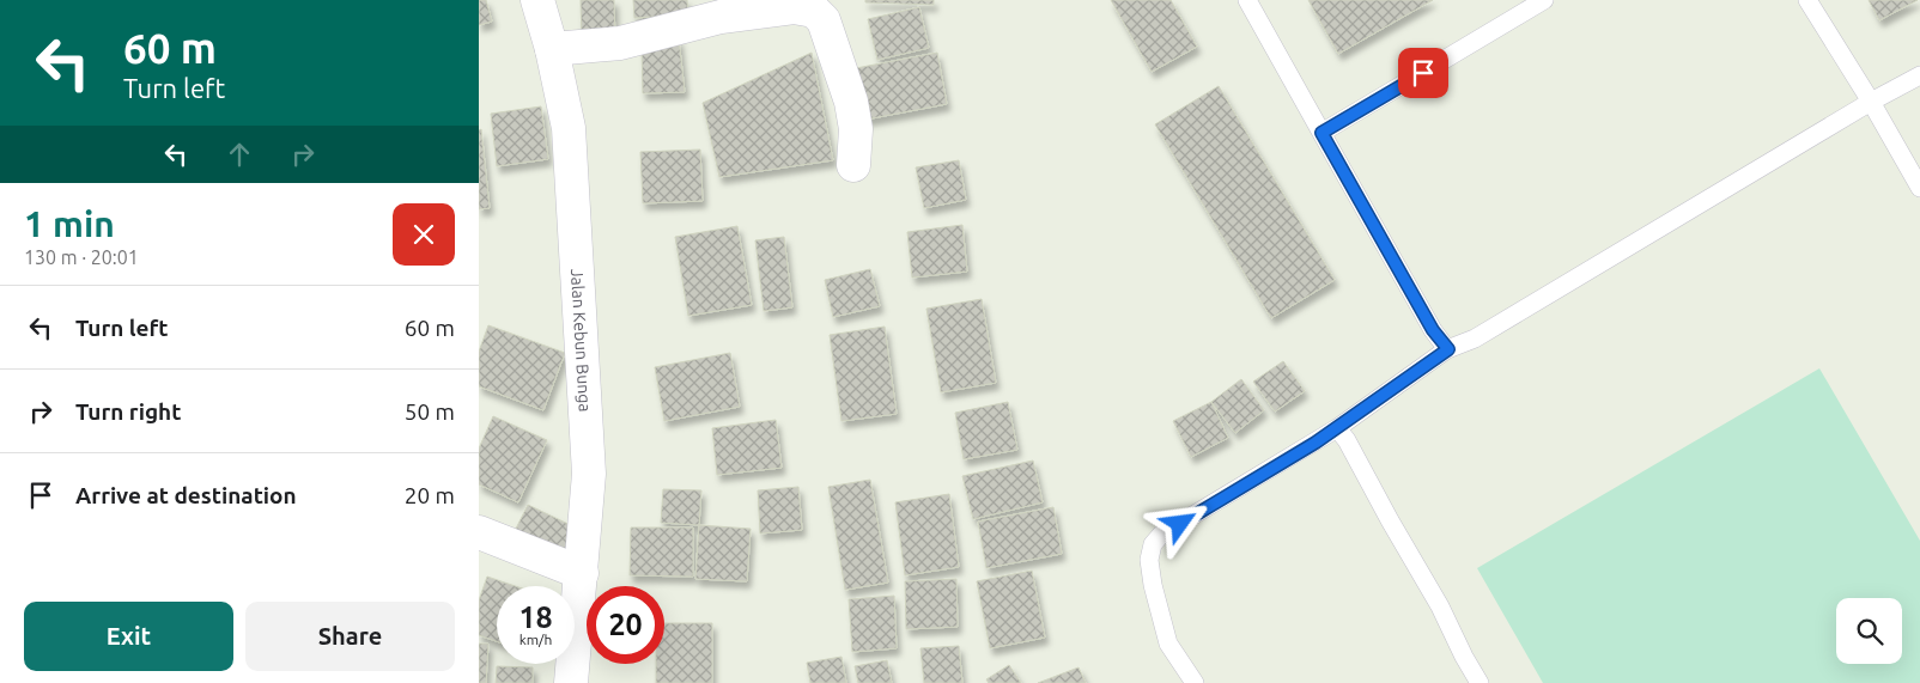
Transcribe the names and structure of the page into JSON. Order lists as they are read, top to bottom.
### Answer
{
  "streets": {
    "street": ["Jalan Kebun Bunga"]
  },
  "page": {
    "turn": ["60 m", "Turn left"],
    "heading": ["1 min", "130 m · 20:01"],
    "list": [
      {
        "name": "Turn left",
        "value": "60 m"
      },
      {
        "name": "Turn right",
        "value": "50 m"
      },
      {
        "name": "Arrive at destination",
        "value": "20 m"
      }
    ],
    "speed": "18 km/h",
    "limit": "20",
    "buttons": ["Exit", "Share"]
  }
}
